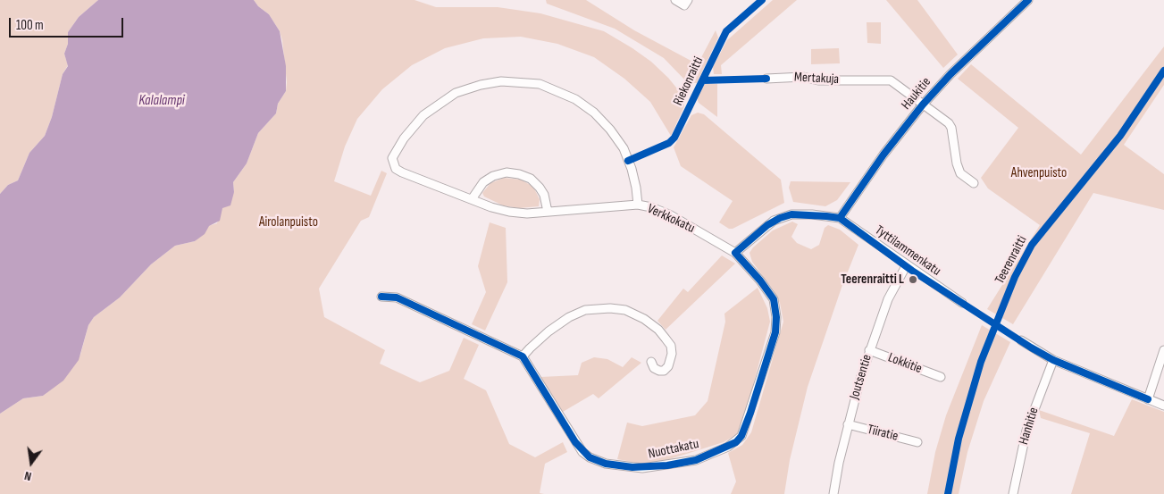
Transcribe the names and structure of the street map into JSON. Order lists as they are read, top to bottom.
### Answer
{
  "streets": {
    "street": [
      "Mertakuja",
      "Haukitie",
      "Verkkokatu",
      "Tyttilammenkatu",
      "Lokkitie",
      "Joutsentie",
      "Hanhitie",
      "Tiiratie",
      "Nuottakatu"
    ],
    "cycle path": ["Riekonraitti", "Teerenraitti"]
  },
  "crossings": [
    ["Mertakuja", "Haukitie"],
    ["Haukitie", "Tyttilammenkatu"],
    ["Verkkokatu", "Nuottakatu"],
    ["Tyttilammenkatu", "Joutsentie"],
    ["Lokkitie", "Joutsentie"],
    ["Joutsentie", "Tiiratie"]
  ],
  "water": ["Kalalampi"],
  "parks": ["Ahvenpuisto", "Airolanpuisto"],
  "places": ["Teerenraitti L"],
  "scale_bar": "100 m",
  "north": "bottom"
}
